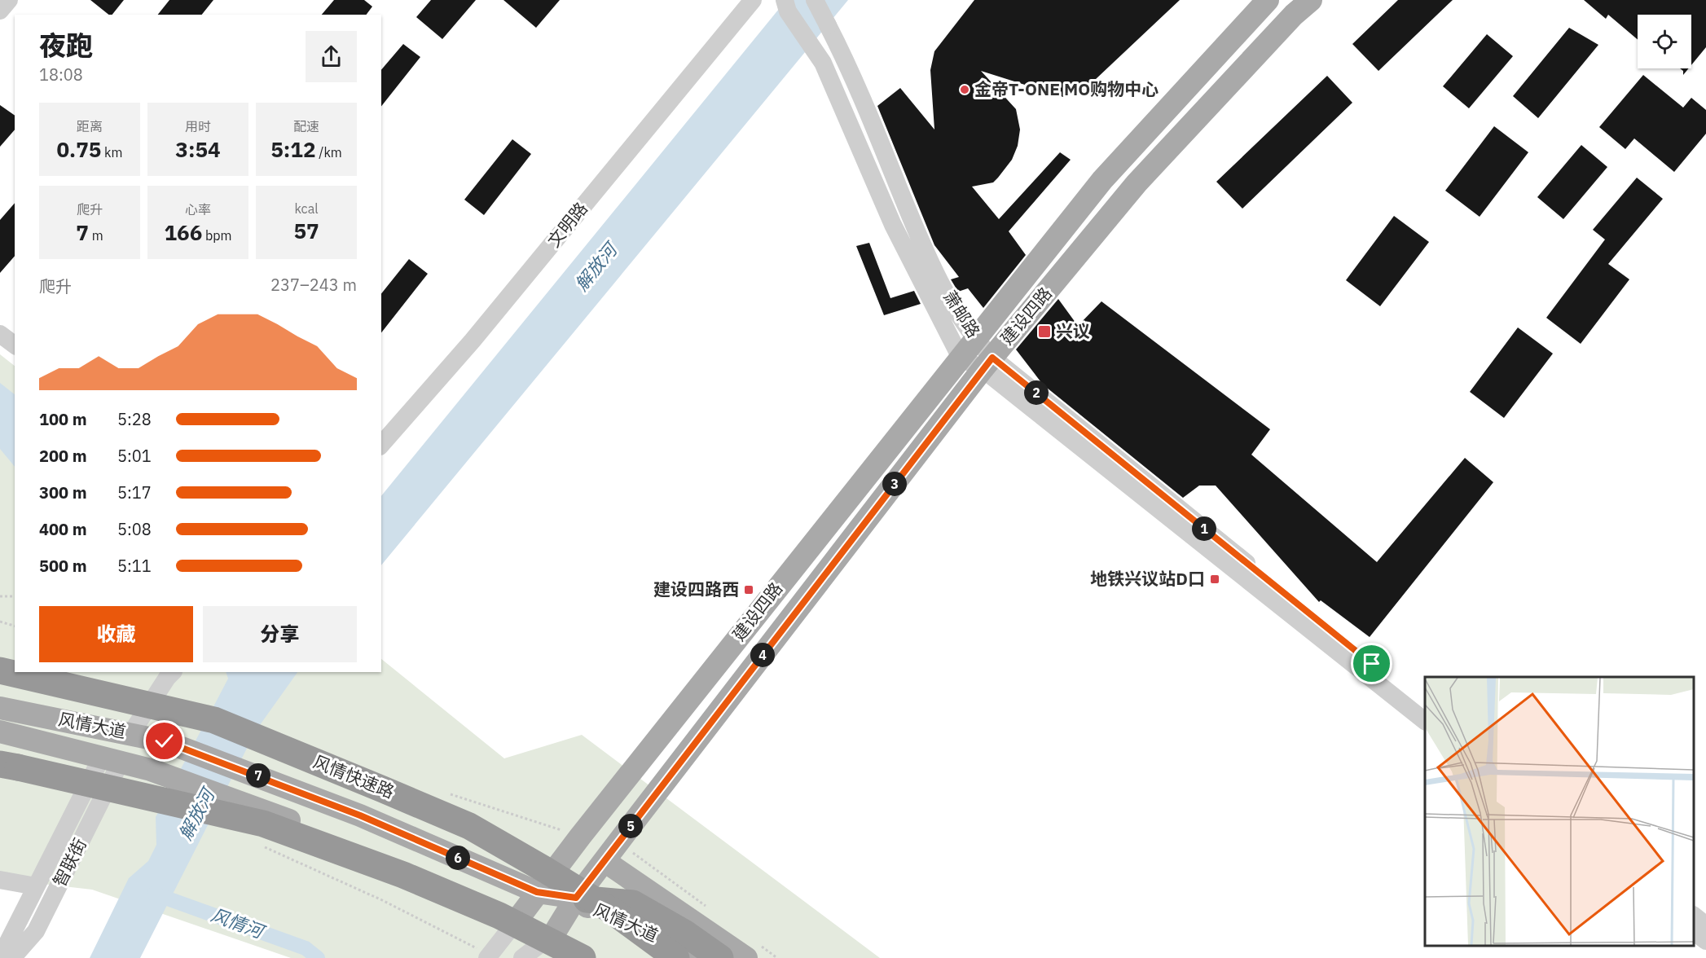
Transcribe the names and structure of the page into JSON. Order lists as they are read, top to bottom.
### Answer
{
  "streets": {
    "highway": ["风情快速路"],
    "main road": ["建设四路", "风情大道"],
    "street": ["文明路", "萧邮路", "智联街"]
  },
  "crossings": [
    ["萧邮路", "建设四路"],
    ["建设四路", "风情大道"],
    ["风情大道", "智联街"]
  ],
  "water": ["解放河", "风情河"],
  "places": {
    "other": ["金帝T-ONE MO购物中心"],
    "transit": ["兴议", "地铁兴议站D口", "建设四路西"]
  },
  "page": {
    "heading": ["夜跑", "18:08"],
    "stats": [
      ["距离", "0.75 km"],
      ["用时", "3:54"],
      ["配速", "5:12 /km"],
      ["爬升", "7 m"],
      ["心率", "166 bpm"],
      ["kcal", "57"]
    ],
    "chart": ["爬升", "237–243 m"],
    "pins": [
      "2",
      "3",
      "1",
      "4",
      "7",
      "5",
      "6"
    ],
    "list": [
      {
        "name": "100 m",
        "note": "5:28"
      },
      {
        "name": "200 m",
        "note": "5:01"
      },
      {
        "name": "300 m",
        "note": "5:17"
      },
      {
        "name": "400 m",
        "note": "5:08"
      },
      {
        "name": "500 m",
        "note": "5:11"
      }
    ],
    "buttons": ["收藏", "分享"]
  }
}
